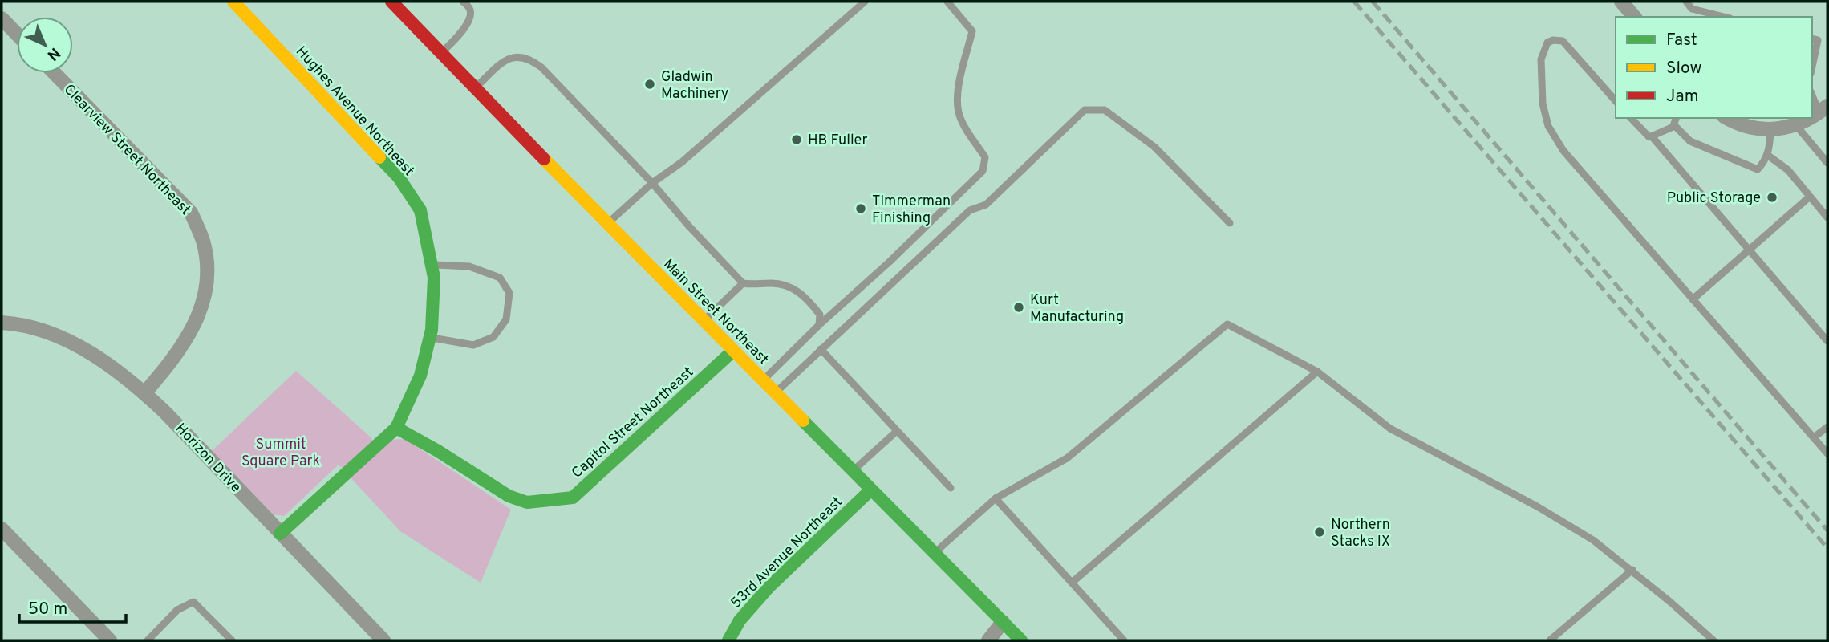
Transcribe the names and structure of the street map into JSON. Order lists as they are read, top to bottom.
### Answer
{
  "streets": {
    "street": [
      "Hughes Avenue Northeast",
      "Clearview Street Northeast",
      "Main Street Northeast",
      "Capitol Street Northeast",
      "Horizon Drive",
      "53rd Avenue Northeast"
    ]
  },
  "crossings": [
    ["Hughes Avenue Northeast", "Capitol Street Northeast"],
    ["Hughes Avenue Northeast", "Horizon Drive"],
    ["Clearview Street Northeast", "Horizon Drive"],
    ["Main Street Northeast", "Capitol Street Northeast"],
    ["Main Street Northeast", "53rd Avenue Northeast"]
  ],
  "parks": ["Summit Square Park"],
  "places": [
    "Gladwin Machinery",
    "HB Fuller",
    "Public Storage",
    "Timmerman Finishing",
    "Kurt Manufacturing",
    "Northern Stacks IX"
  ],
  "legend": ["Fast", "Slow", "Jam"],
  "scale_bar": "50 m",
  "north": "bottom right"
}
